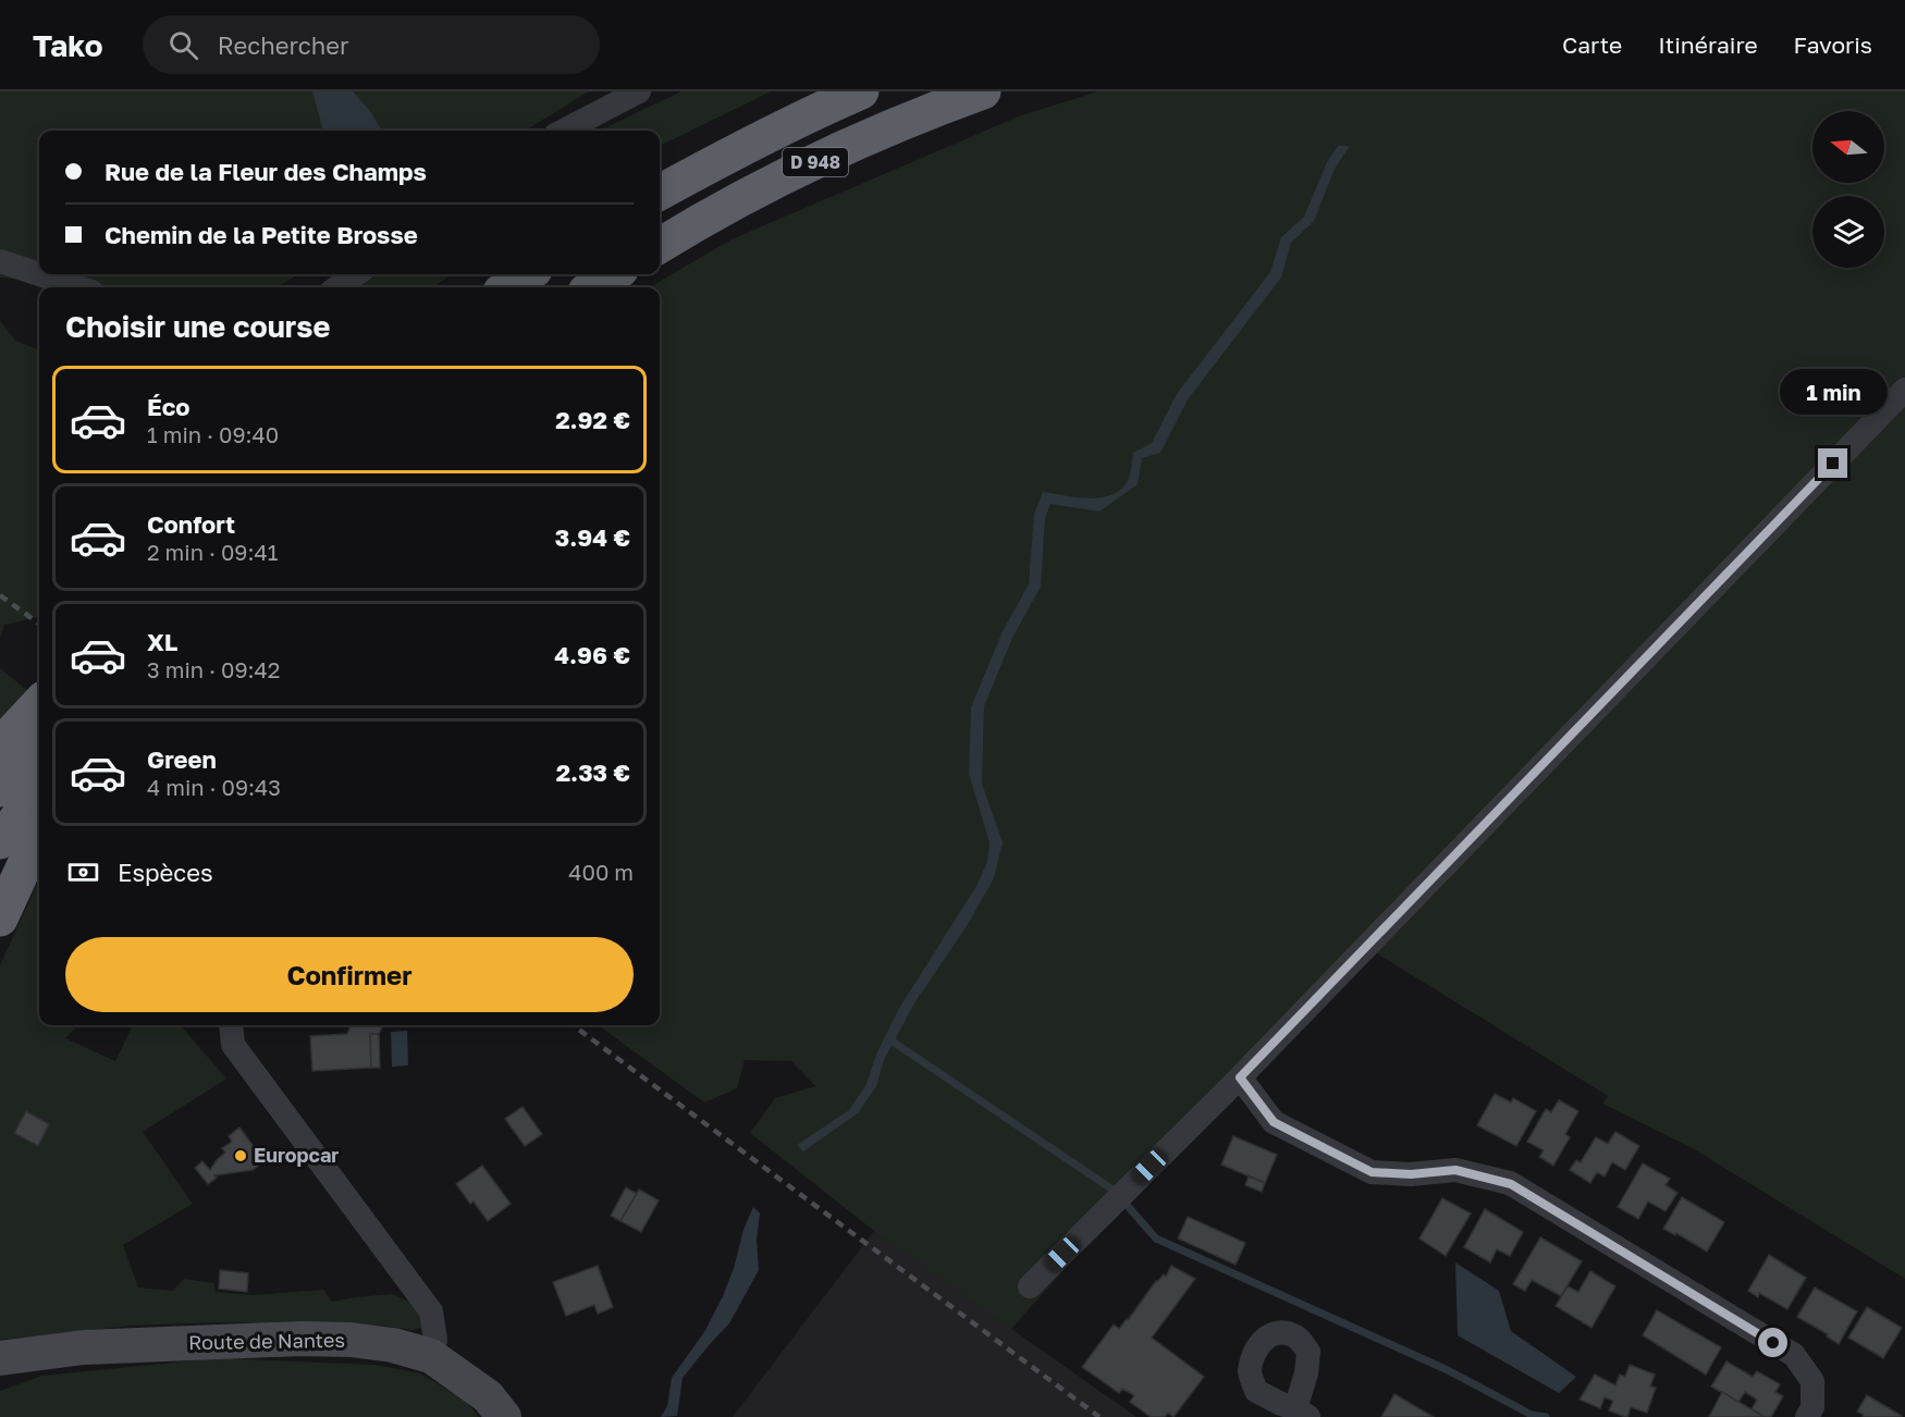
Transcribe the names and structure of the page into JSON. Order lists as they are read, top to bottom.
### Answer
{
  "streets": {
    "highway": ["D 948"],
    "main road": ["Route de Nantes"]
  },
  "places": ["Europcar"],
  "north": "left",
  "page": {
    "header": "Tako",
    "search": "Rechercher",
    "nav": ["Carte", "Itinéraire", "Favoris"],
    "banner": ["Rue de la Fleur des Champs", "Chemin de la Petite Brosse"],
    "heading": "Choisir une course",
    "list": [
      {
        "name": "Éco",
        "note": "1 min · 09:40",
        "value": "2.92 €"
      },
      {
        "name": "Confort",
        "note": "2 min · 09:41",
        "value": "3.94 €"
      },
      {
        "name": "XL",
        "note": "3 min · 09:42",
        "value": "4.96 €"
      },
      {
        "name": "Green",
        "note": "4 min · 09:43",
        "value": "2.33 €"
      }
    ],
    "bubble": "1 min",
    "pay": ["Espèces", "400 m"],
    "buttons": "Confirmer"
  }
}
